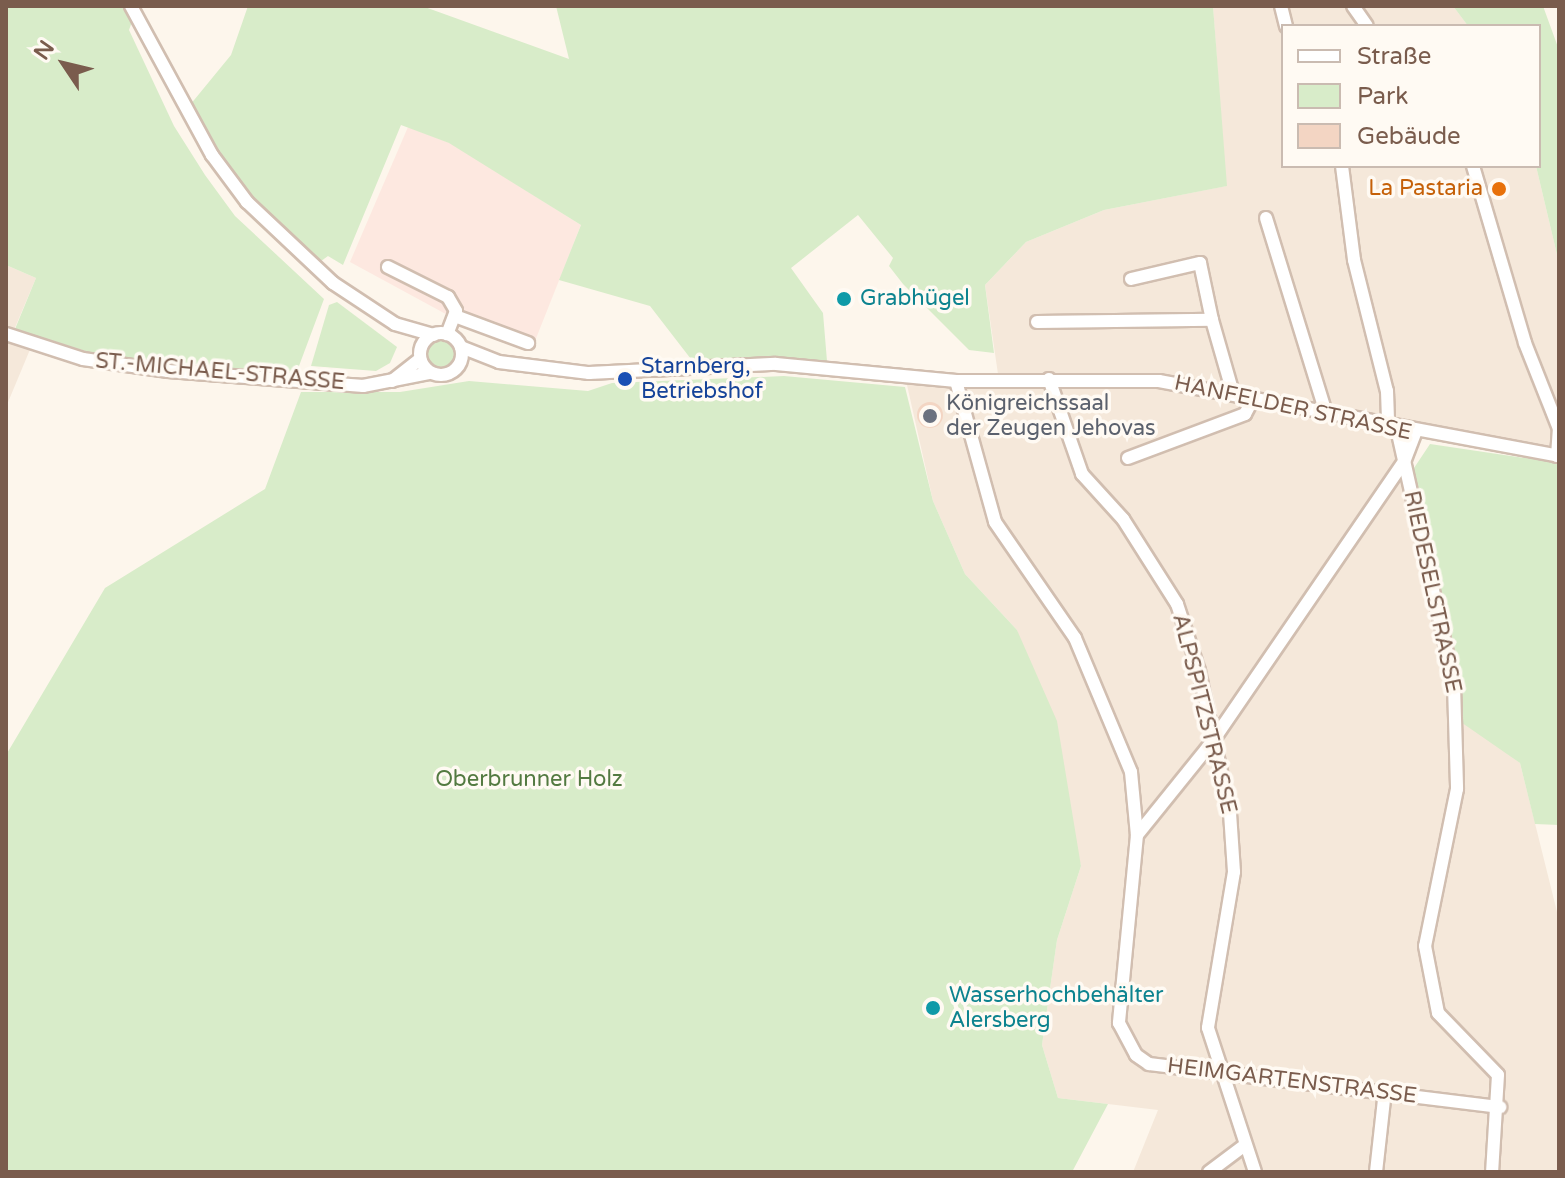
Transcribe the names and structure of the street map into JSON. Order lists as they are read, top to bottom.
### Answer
{
  "streets": {
    "street": [
      "ST.-MICHAEL-STRASSE",
      "HANFELDER STRASSE",
      "RIEDESELSTRASSE",
      "ALPSPITZSTRASSE",
      "HEIMGARTENSTRASSE"
    ]
  },
  "crossings": [
    ["ST.-MICHAEL-STRASSE", "HANFELDER STRASSE"],
    ["HANFELDER STRASSE", "RIEDESELSTRASSE"],
    ["HANFELDER STRASSE", "ALPSPITZSTRASSE"],
    ["HANFELDER STRASSE", "HEIMGARTENSTRASSE"],
    ["RIEDESELSTRASSE", "HEIMGARTENSTRASSE"],
    ["ALPSPITZSTRASSE", "HEIMGARTENSTRASSE"]
  ],
  "parks": ["Oberbrunner Holz"],
  "places": [
    "La Pastaria",
    "Grabhügel",
    "Starnberg, Betriebshof",
    "Königreichssaal der Zeugen Jehovas",
    "Wasserhochbehälter Alersberg"
  ],
  "legend": ["Straße", "Park", "Gebäude"],
  "north": "top left"
}
